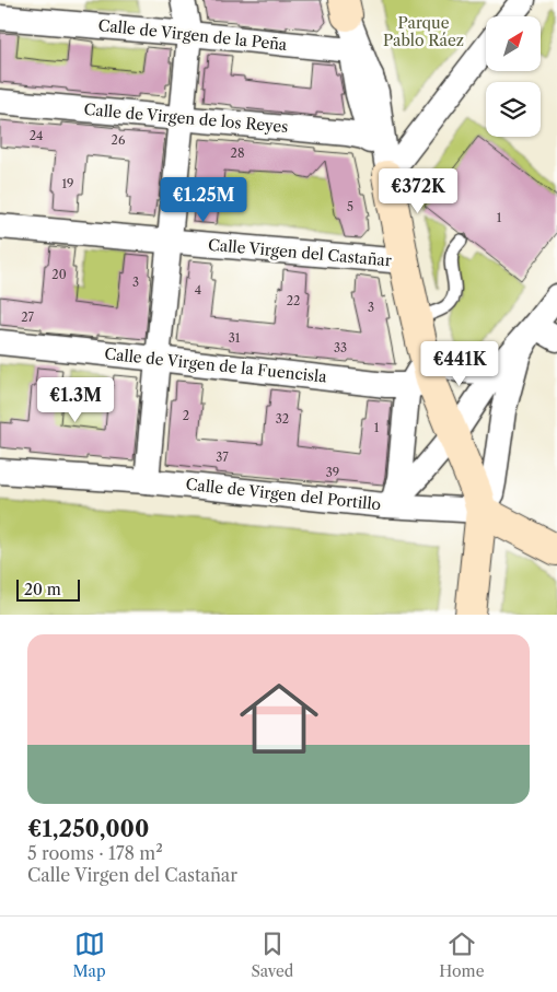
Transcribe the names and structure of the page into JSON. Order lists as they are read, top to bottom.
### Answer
{
  "streets": {
    "street": [
      "Calle de Virgen de la Peña",
      "Calle de Virgen de los Reyes",
      "Calle Virgen del Castañar",
      "Calle de Virgen de la Fuencisla",
      "Calle de Virgen del Portillo"
    ]
  },
  "parks": ["Parque Pablo Ráez"],
  "house_numbers": [
    "24",
    "26",
    "28",
    "19",
    "5",
    "1",
    "20",
    "3",
    "4",
    "22",
    "3",
    "27",
    "31",
    "33",
    "2",
    "32",
    "1",
    "37",
    "39"
  ],
  "scale_bar": "20 m",
  "north": "top right",
  "page": {
    "price": [
      "€372K",
      "€1.25M",
      "€441K",
      "€1.3M"
    ],
    "scale": "20 m",
    "list": [
      {
        "name": "€1,250,000",
        "note": "5 rooms · 178 m² · Calle Virgen del Castañar"
      }
    ],
    "tabs": ["Map", "Saved", "Home"]
  }
}
